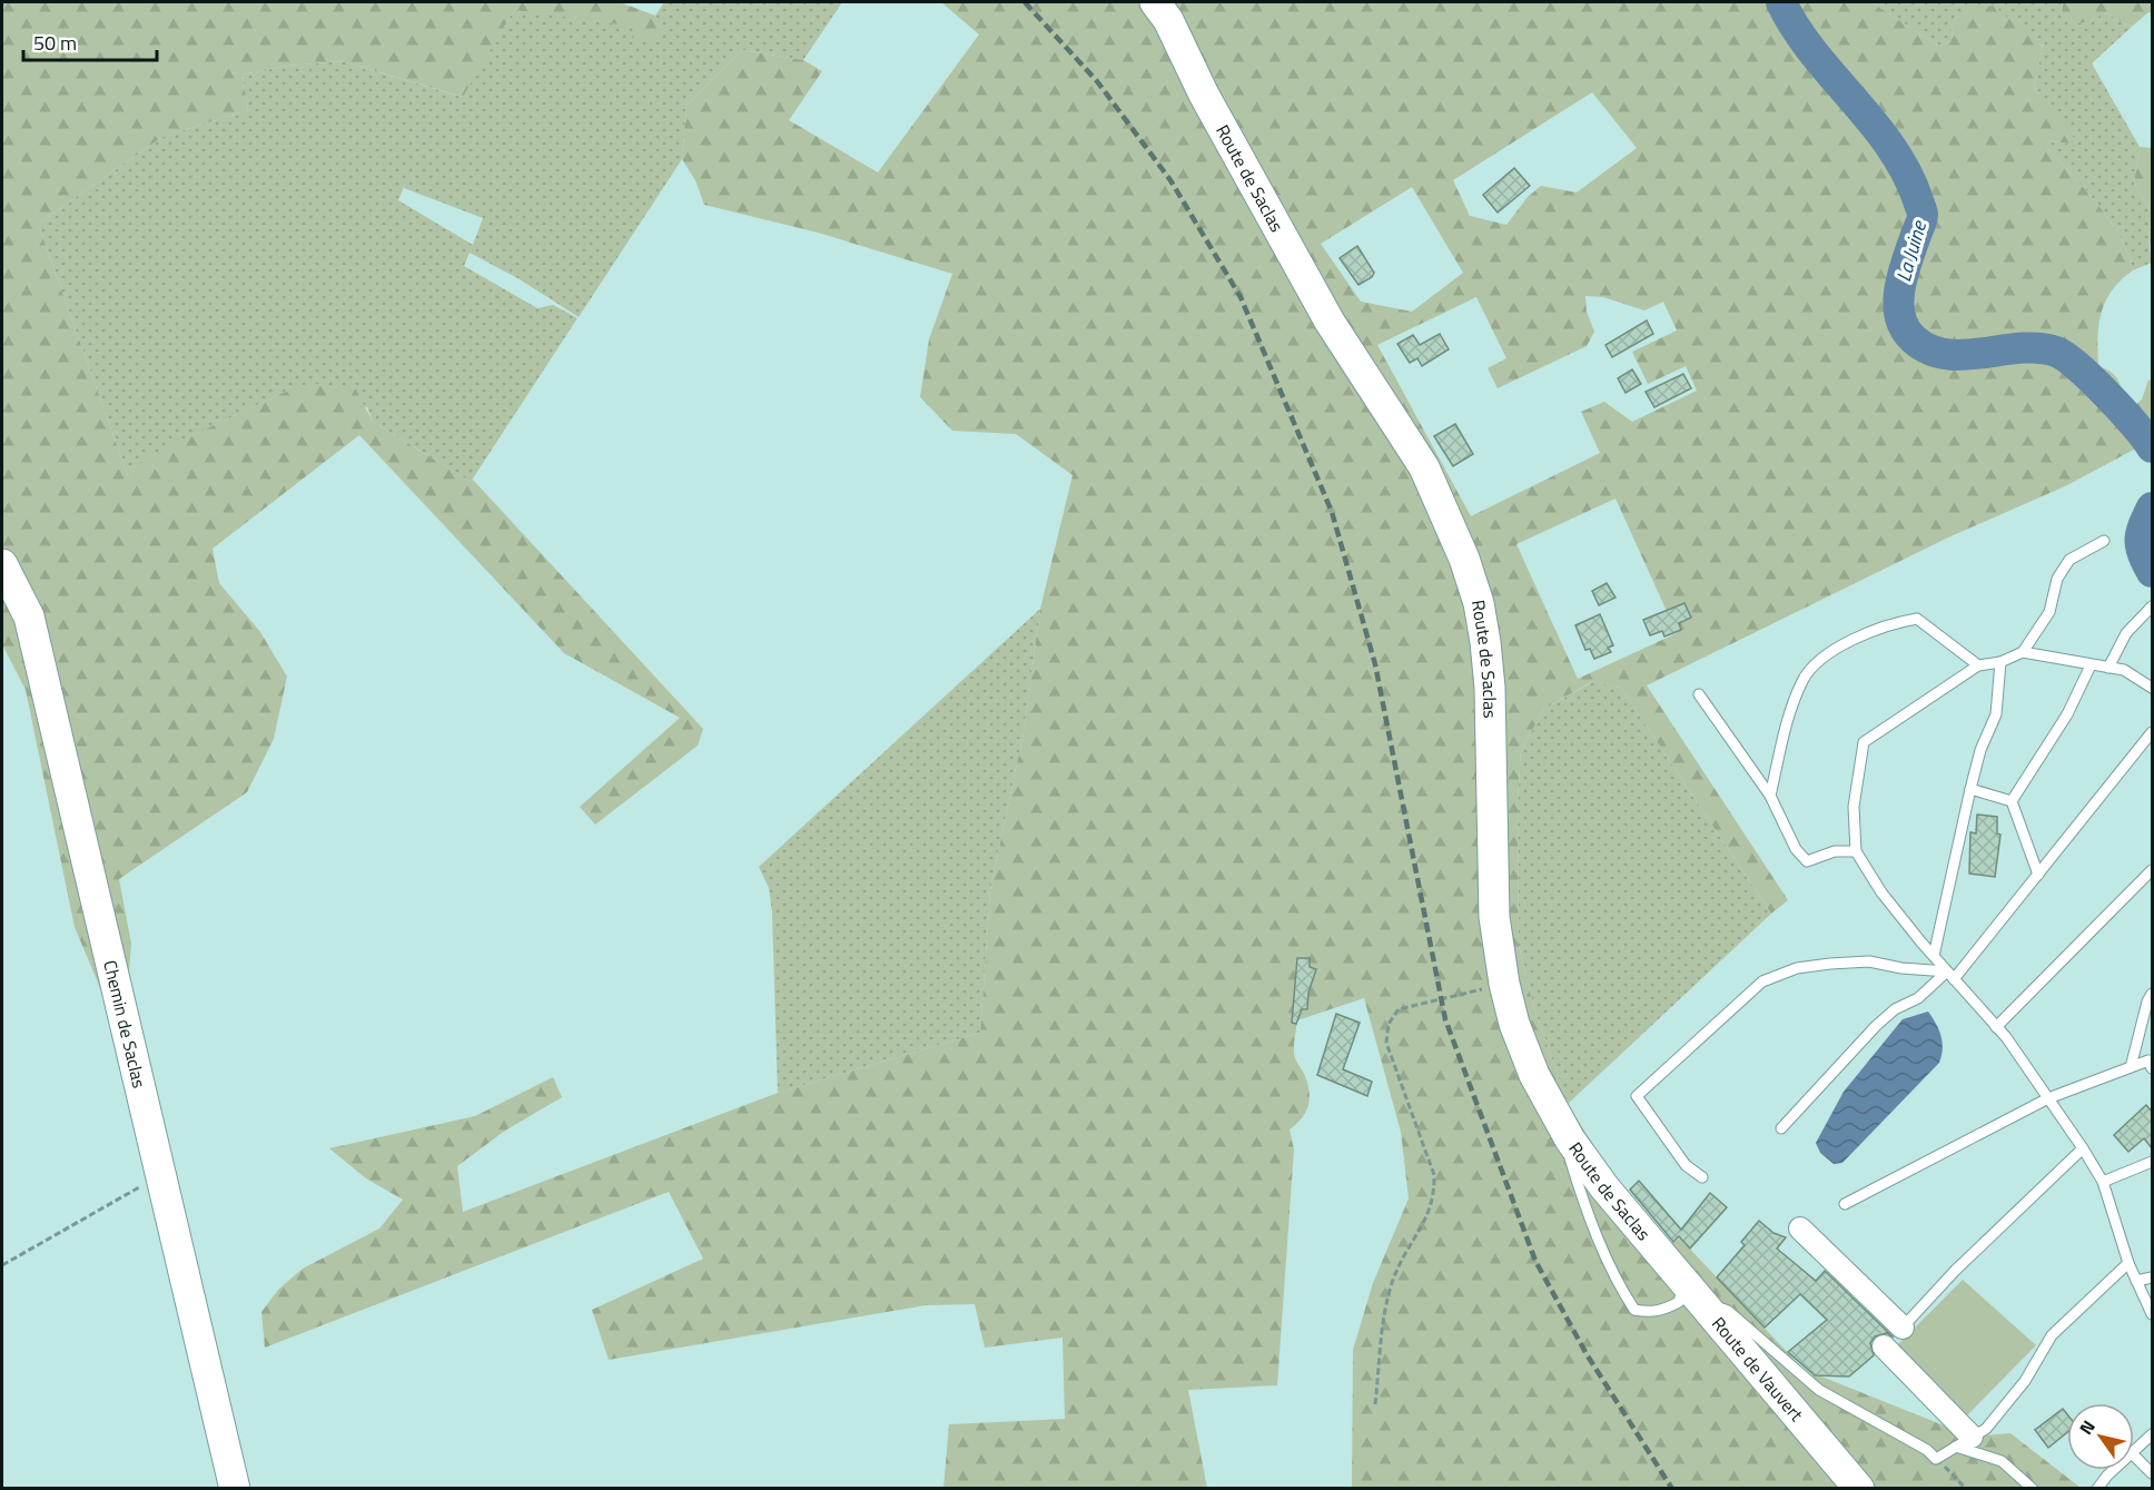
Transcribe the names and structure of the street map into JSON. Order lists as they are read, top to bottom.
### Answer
{
  "streets": {
    "main road": ["Route de Saclas", "Chemin de Saclas", "Route de Vauvert"]
  },
  "crossings": [
    ["Route de Saclas", "Route de Vauvert"]
  ],
  "water": ["La Juine"],
  "scale_bar": "50 m",
  "north": "top left"
}
